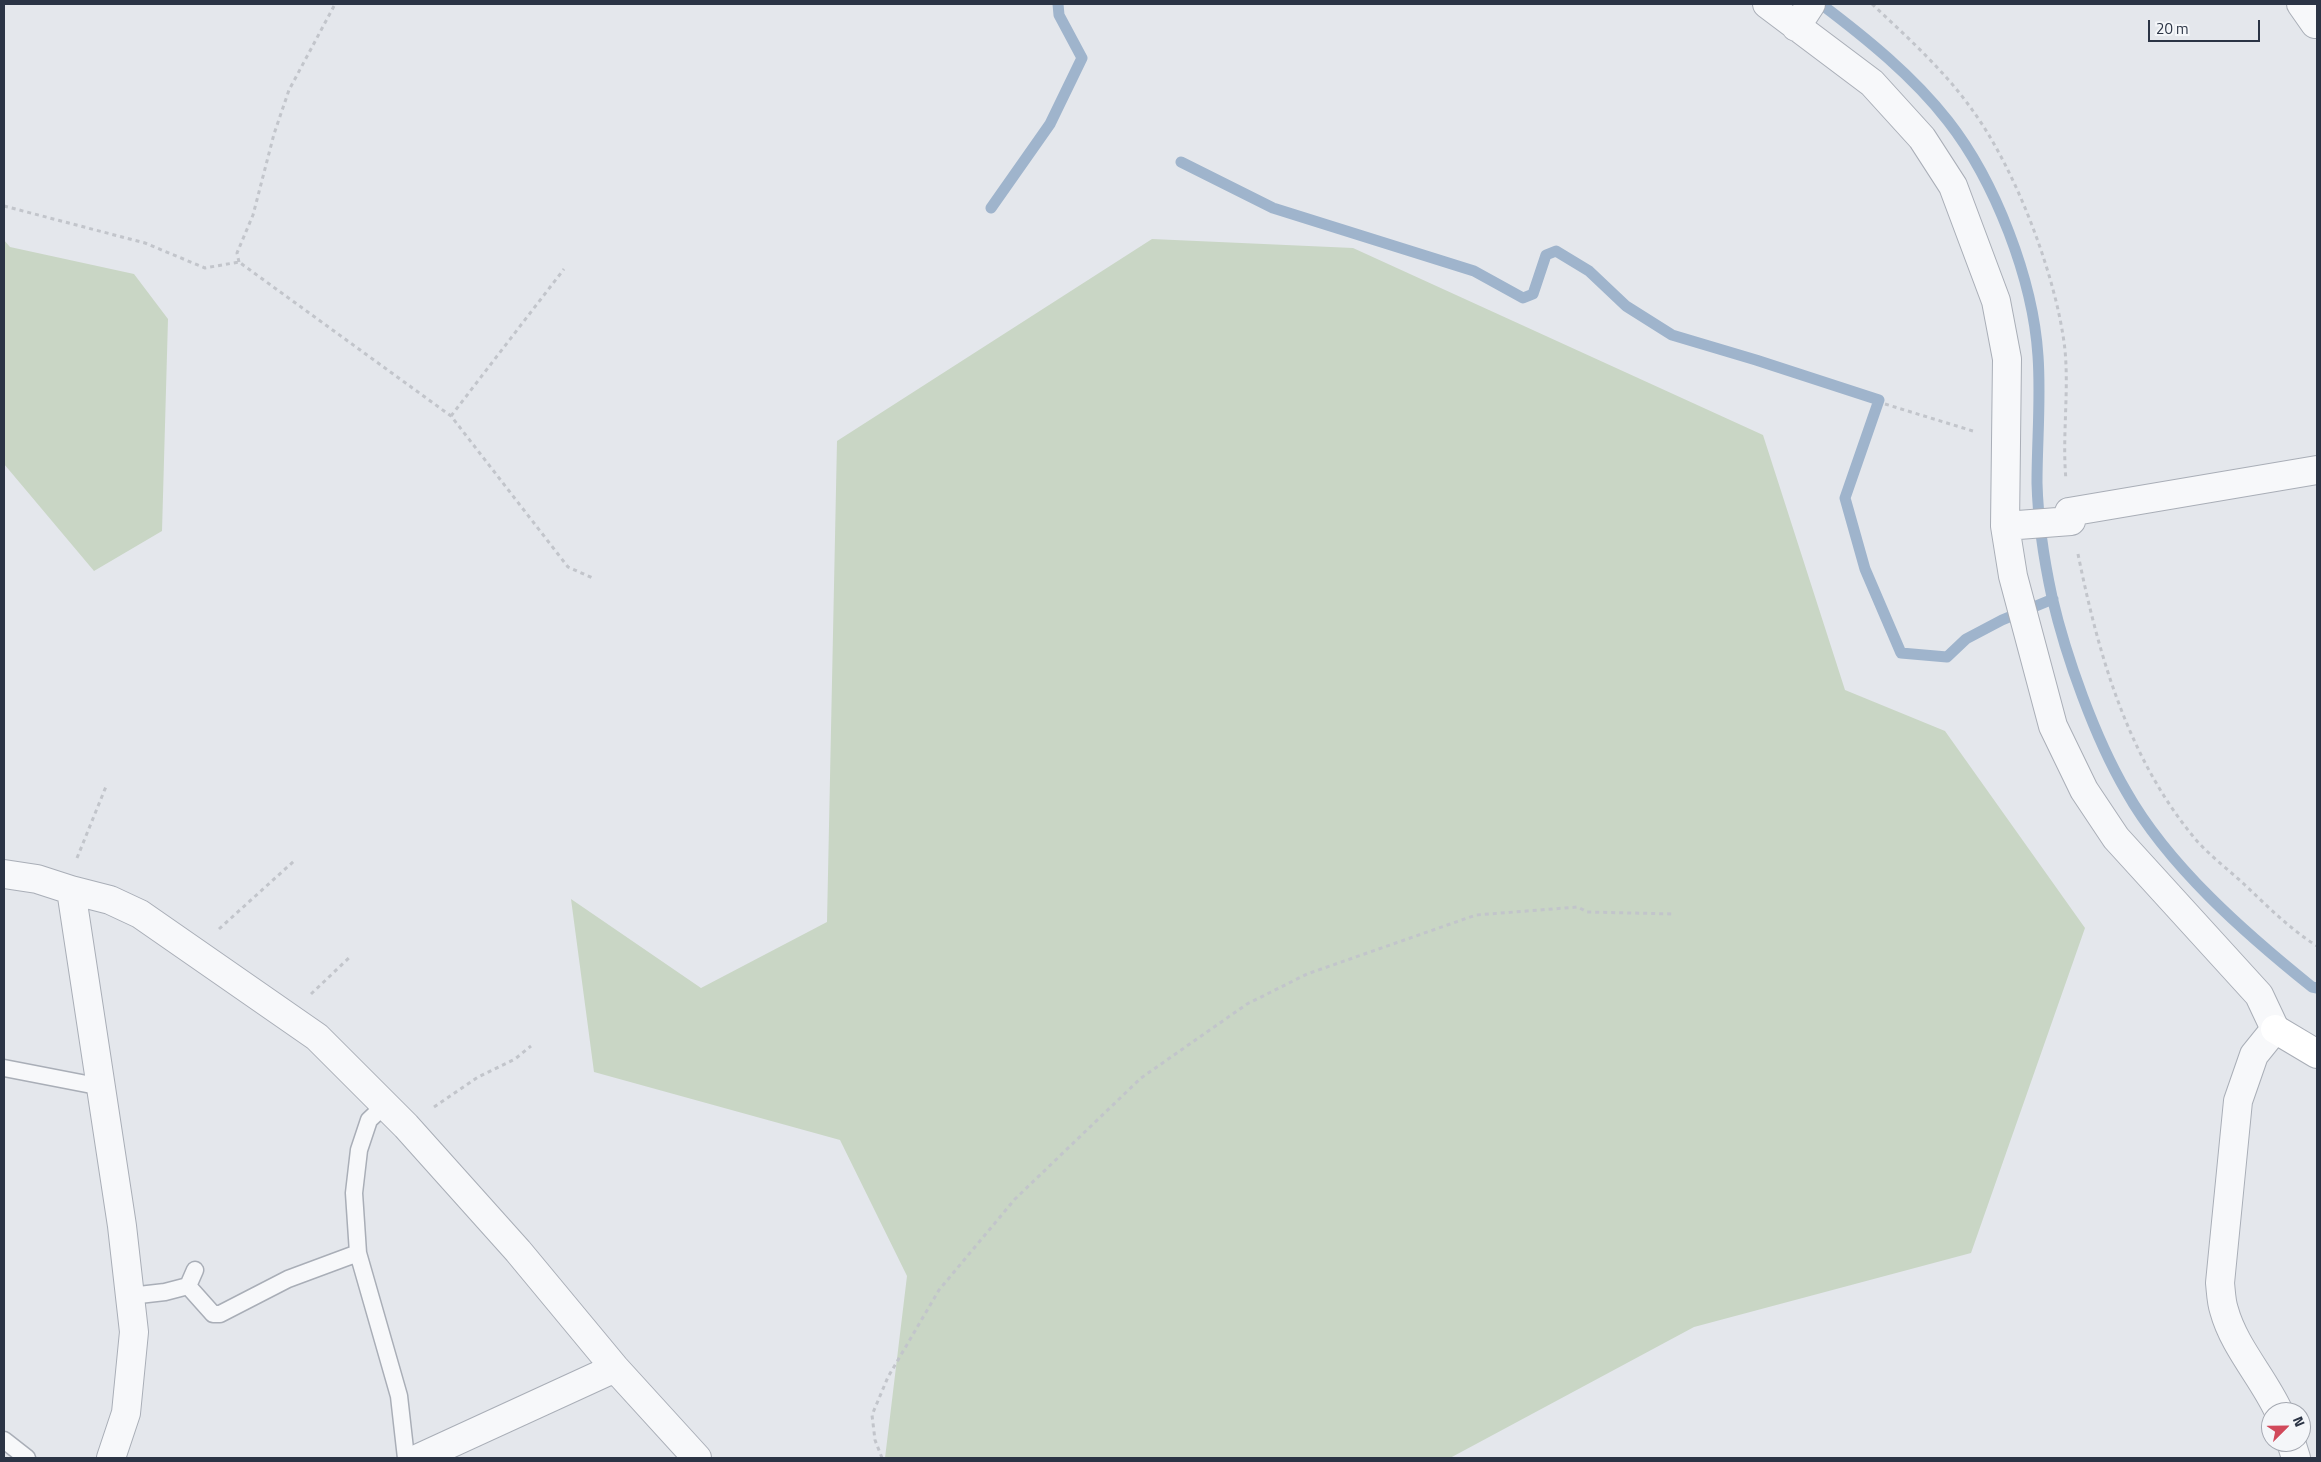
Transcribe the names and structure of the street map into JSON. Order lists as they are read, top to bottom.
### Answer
{
  "scale_bar": "20 m",
  "north": "top right"
}
